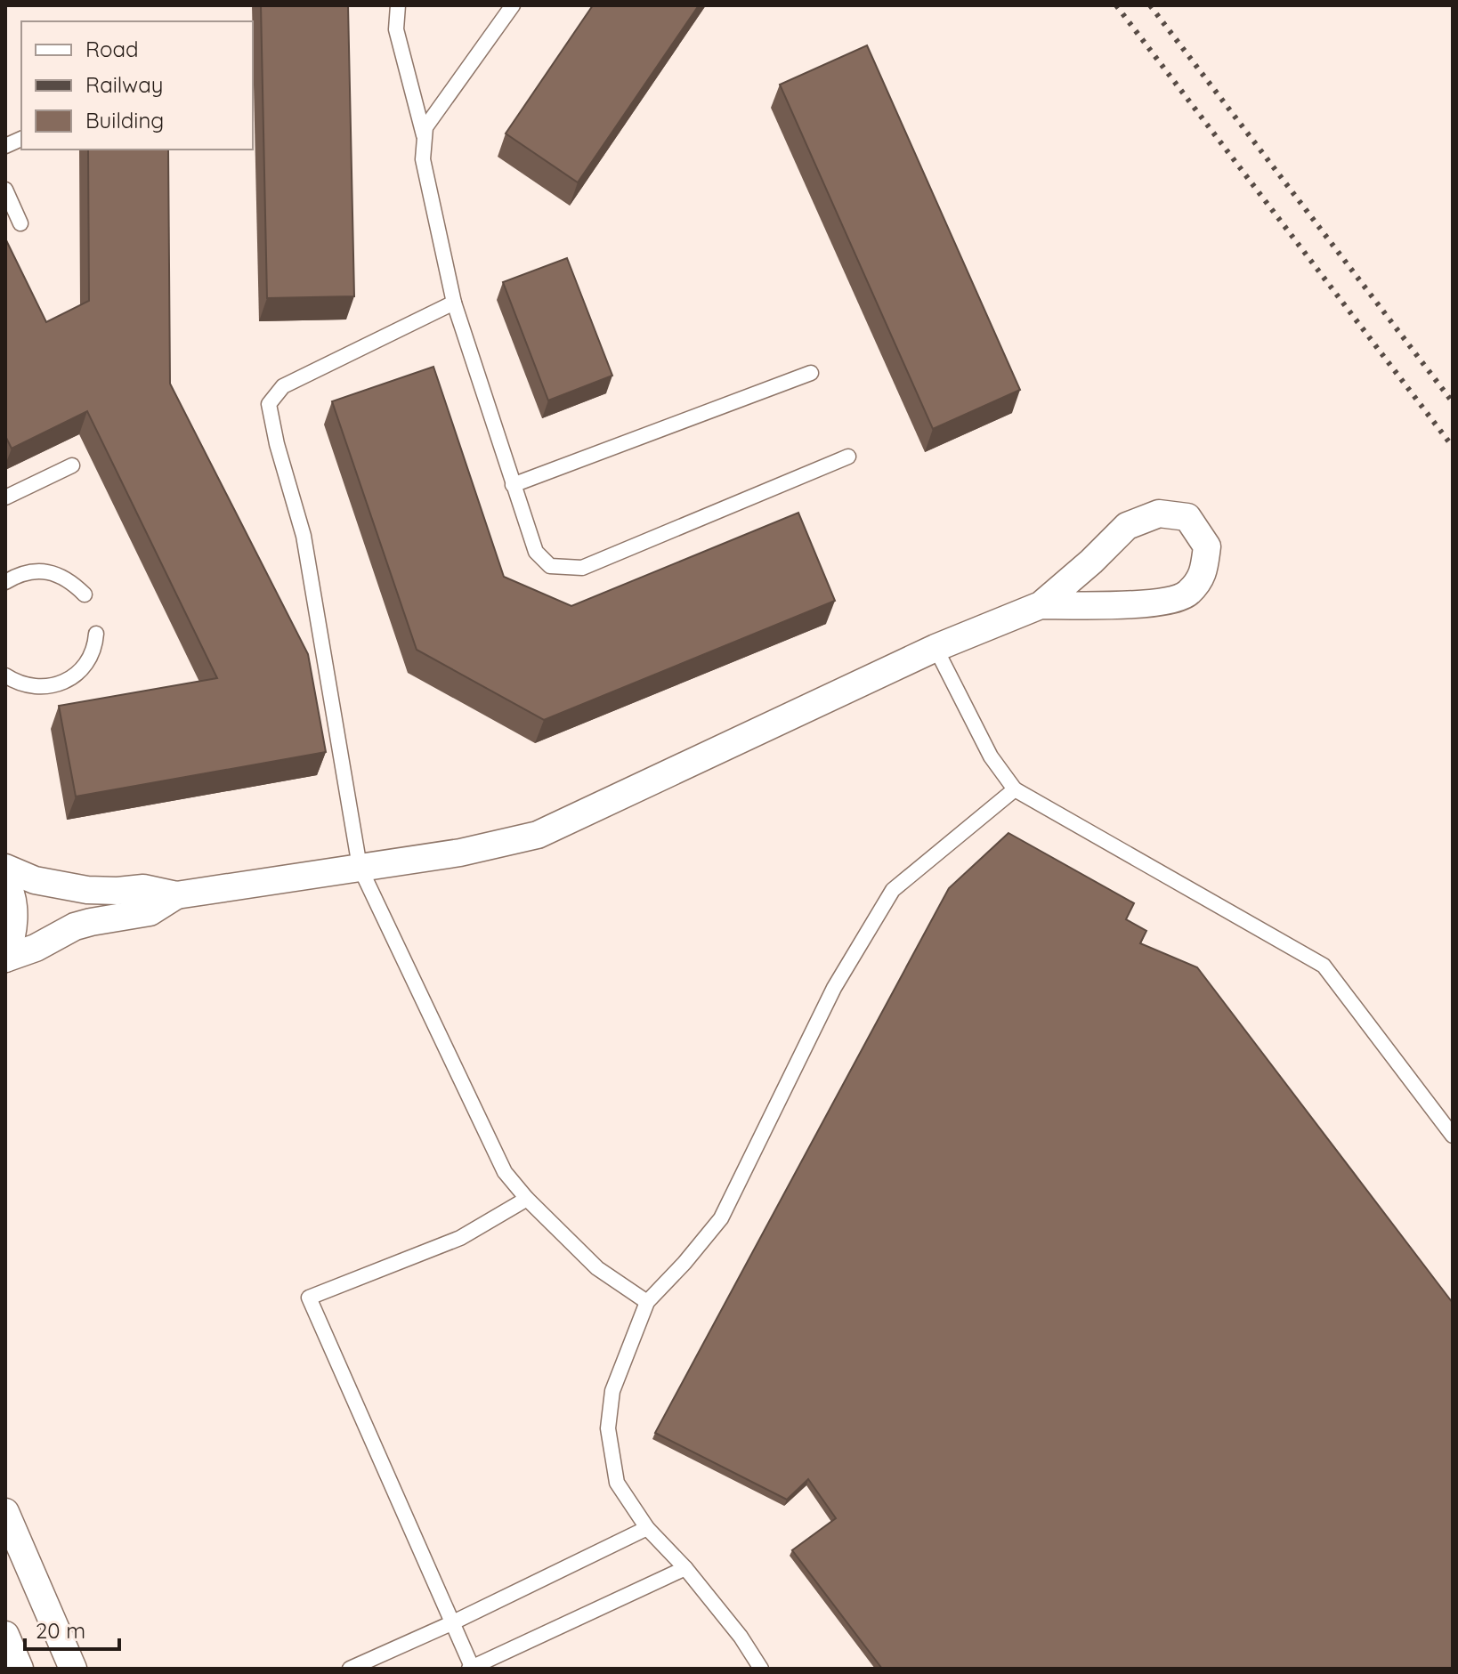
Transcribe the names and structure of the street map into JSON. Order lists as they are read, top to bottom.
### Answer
{
  "legend": ["Road", "Railway", "Building"],
  "scale_bar": "20 m"
}
